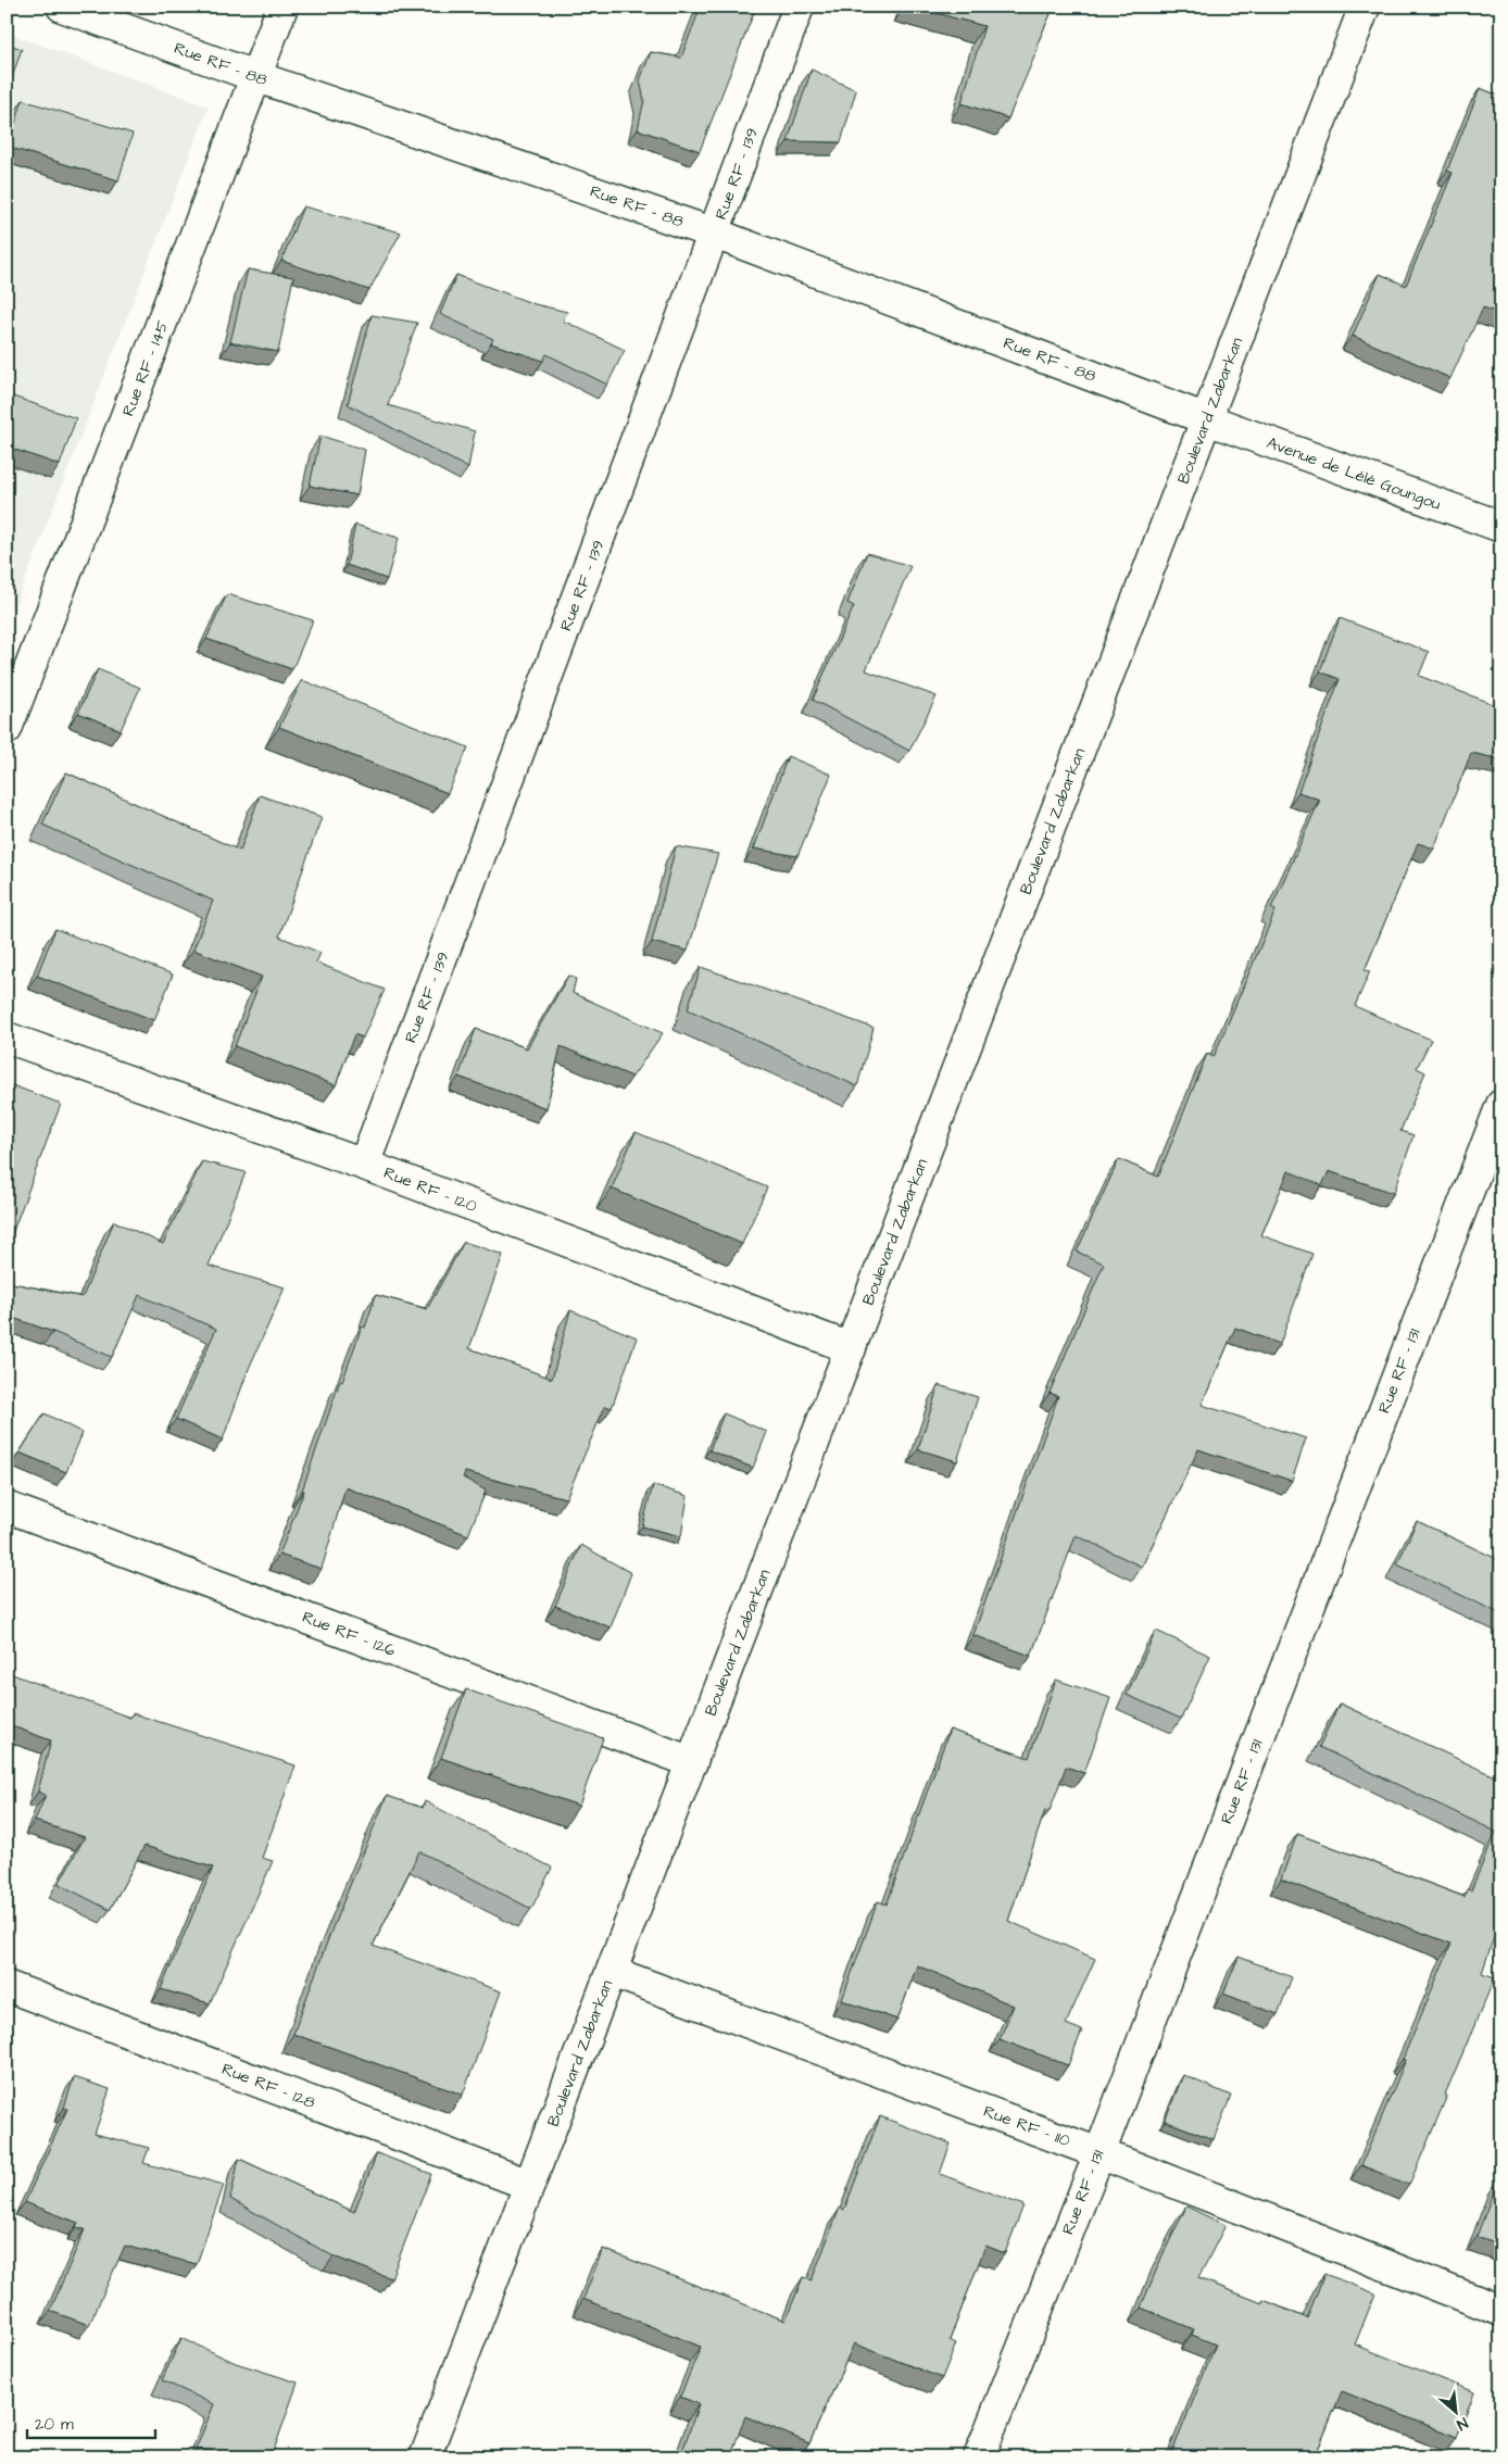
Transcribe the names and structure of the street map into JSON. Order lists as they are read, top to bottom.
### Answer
{
  "streets": {
    "street": [
      "Rue RF - 88",
      "Rue RF - 139",
      "Rue RF - 145",
      "Boulevard Zabarkan",
      "Avenue de Lélé Goungou",
      "Rue RF - 120",
      "Rue RF - 131",
      "Rue RF - 126",
      "Rue RF - 128",
      "Rue RF - 110"
    ]
  },
  "crossings": [
    ["Rue RF - 88", "Rue RF - 139"],
    ["Rue RF - 88", "Rue RF - 145"],
    ["Rue RF - 88", "Boulevard Zabarkan"],
    ["Rue RF - 88", "Avenue de Lélé Goungou"],
    ["Rue RF - 139", "Rue RF - 120"],
    ["Boulevard Zabarkan", "Avenue de Lélé Goungou"],
    ["Boulevard Zabarkan", "Rue RF - 120"],
    ["Boulevard Zabarkan", "Rue RF - 126"],
    ["Boulevard Zabarkan", "Rue RF - 128"],
    ["Boulevard Zabarkan", "Rue RF - 110"],
    ["Rue RF - 131", "Rue RF - 110"]
  ],
  "scale_bar": "20 m",
  "north": "bottom right"
}
